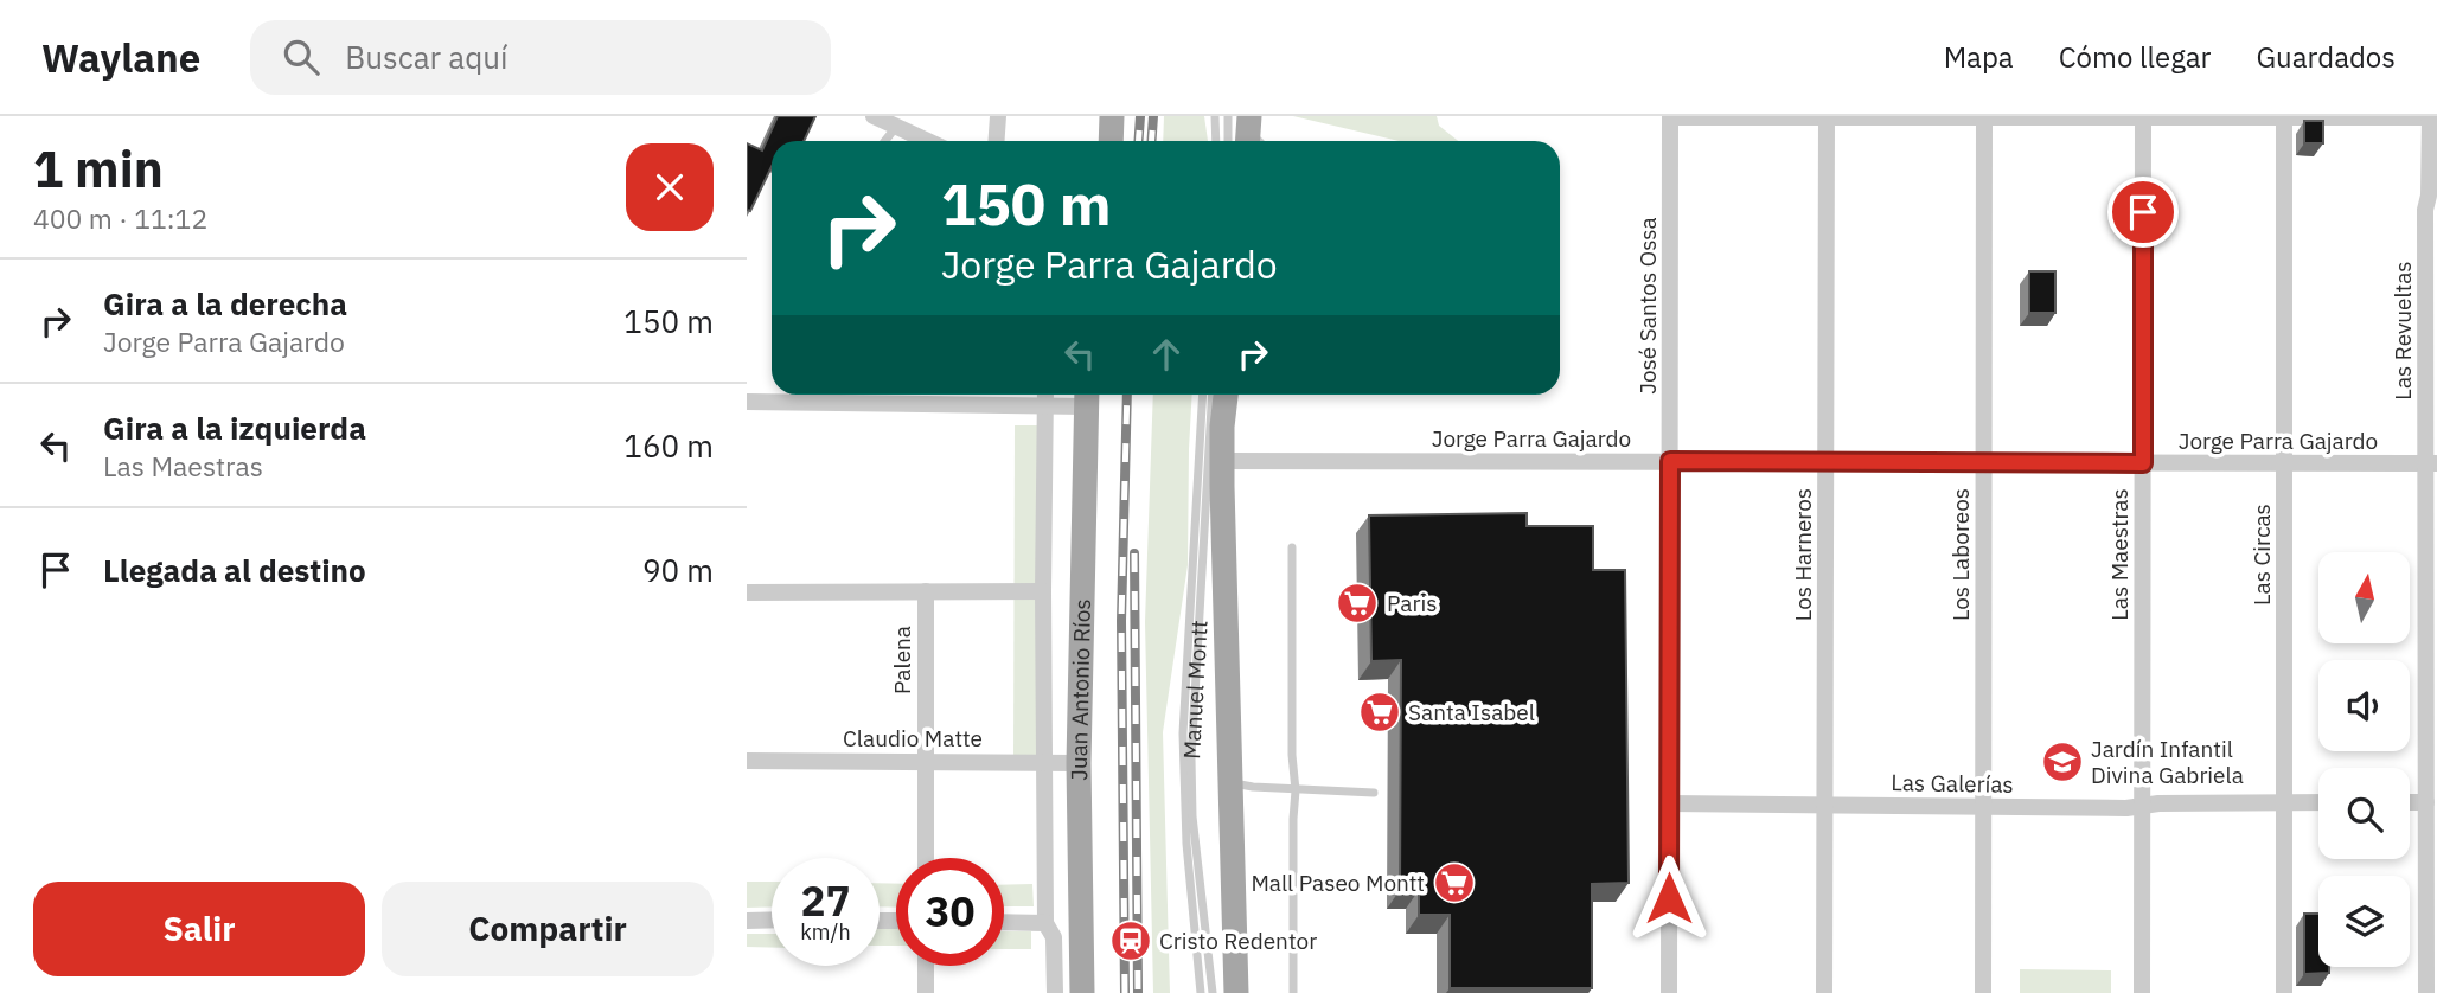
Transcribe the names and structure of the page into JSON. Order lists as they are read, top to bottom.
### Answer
{
  "streets": {
    "main road": ["Juan Antonio Ríos", "Manuel Montt"],
    "street": [
      "José Santos Ossa",
      "Las Revueltas",
      "Jorge Parra Gajardo",
      "Los Harneros",
      "Los Laboreos",
      "Las Maestras",
      "Las Circas",
      "Palena",
      "Claudio Matte",
      "Las Galerías"
    ]
  },
  "crossings": [
    ["José Santos Ossa", "Jorge Parra Gajardo"],
    ["José Santos Ossa", "Las Galerías"],
    ["Las Revueltas", "Jorge Parra Gajardo"],
    ["Jorge Parra Gajardo", "Los Harneros"],
    ["Jorge Parra Gajardo", "Los Laboreos"],
    ["Jorge Parra Gajardo", "Las Maestras"],
    ["Jorge Parra Gajardo", "Las Circas"],
    ["Jorge Parra Gajardo", "Manuel Montt"],
    ["Los Harneros", "Las Galerías"],
    ["Los Laboreos", "Las Galerías"],
    ["Las Maestras", "Las Galerías"],
    ["Las Circas", "Las Galerías"],
    ["Palena", "Claudio Matte"],
    ["Juan Antonio Ríos", "Claudio Matte"]
  ],
  "places": {
    "supermarket": ["Paris", "Santa Isabel", "Mall Paseo Montt"],
    "school or university": ["Jardín Infantil Divina Gabriela"],
    "station": ["Cristo Redentor"]
  },
  "north": "top",
  "page": {
    "header": "Waylane",
    "search": "Buscar aquí",
    "nav": ["Mapa", "Cómo llegar", "Guardados"],
    "heading": ["1 min", "400 m · 11:12"],
    "turn": ["150 m", "Jorge Parra Gajardo"],
    "list": [
      {
        "name": "Gira a la derecha",
        "note": "Jorge Parra Gajardo",
        "value": "150 m"
      },
      {
        "name": "Gira a la izquierda",
        "note": "Las Maestras",
        "value": "160 m"
      },
      {
        "name": "Llegada al destino",
        "value": "90 m"
      }
    ],
    "speed": "27 km/h",
    "limit": "30",
    "buttons": ["Salir", "Compartir"]
  }
}
